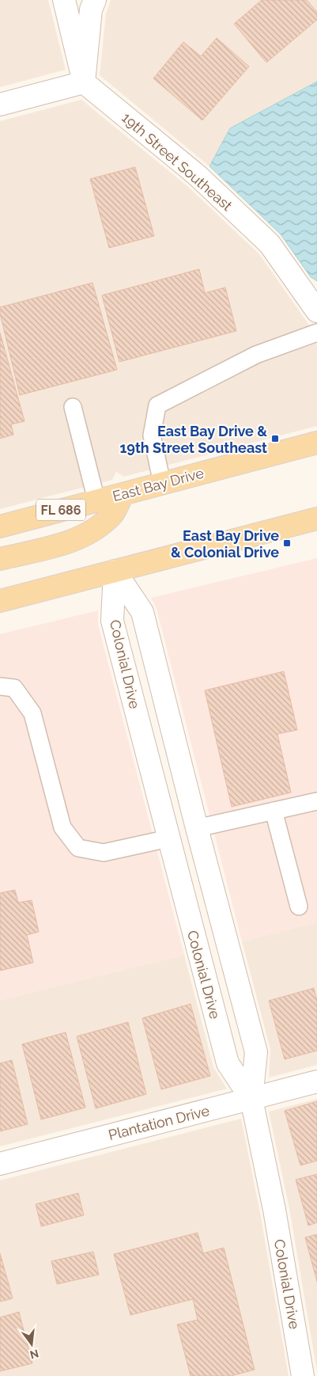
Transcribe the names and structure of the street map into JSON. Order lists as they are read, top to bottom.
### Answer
{
  "streets": {
    "main road": ["East Bay Drive", "FL 686"],
    "street": ["19th Street Southeast", "Colonial Drive", "Plantation Drive"]
  },
  "crossings": [
    ["Colonial Drive", "Plantation Drive"]
  ],
  "places": {
    "transit": ["East Bay Drive & 19th Street Southeast", "East Bay Drive & Colonial Drive"]
  },
  "north": "bottom"
}
